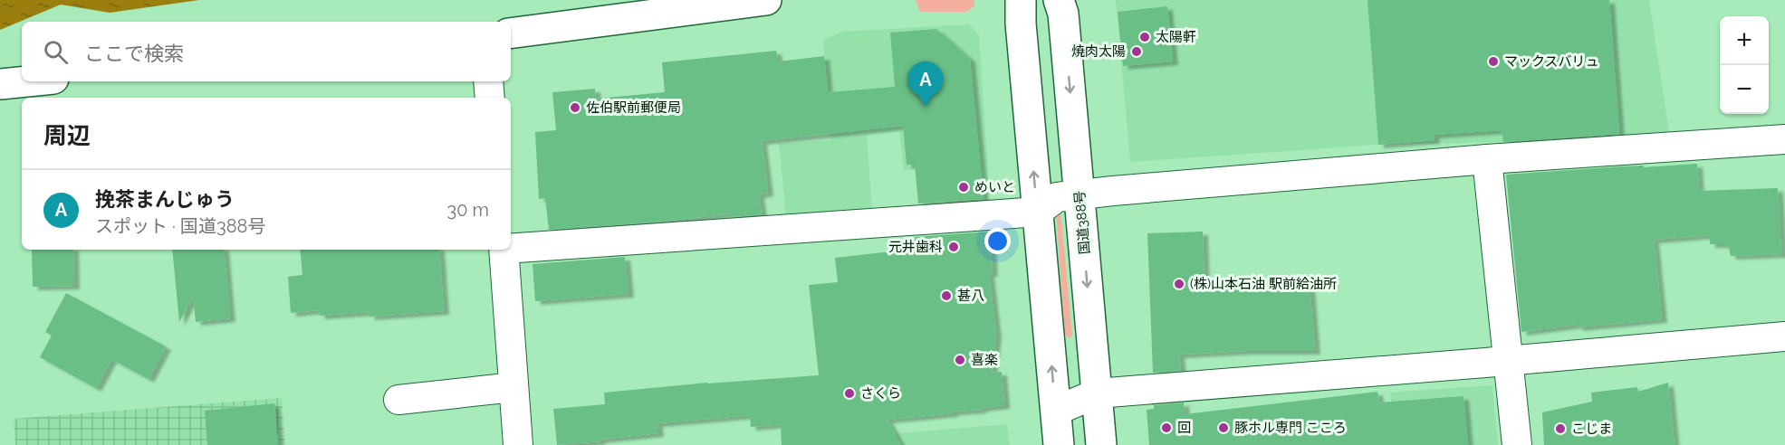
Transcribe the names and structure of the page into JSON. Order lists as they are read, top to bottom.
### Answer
{
  "streets": {
    "main road": ["国道388号"]
  },
  "places": [
    "太陽軒",
    "焼肉太陽",
    "マックスバリュ",
    "佐伯駅前郵便局",
    "めいと",
    "元井歯科",
    "(株)山本石油 駅前給油所",
    "甚八",
    "喜楽",
    "さくら",
    "回",
    "豚ホル専門 こころ",
    "こじま"
  ],
  "page": {
    "map_buttons": ["+", "−"],
    "search": "ここで検索",
    "pins": "A",
    "heading": "周辺",
    "list": [
      {
        "mark": "A",
        "name": "挽茶まんじゅう",
        "note": "スポット · 国道388号",
        "value": "30 m"
      }
    ]
  }
}
